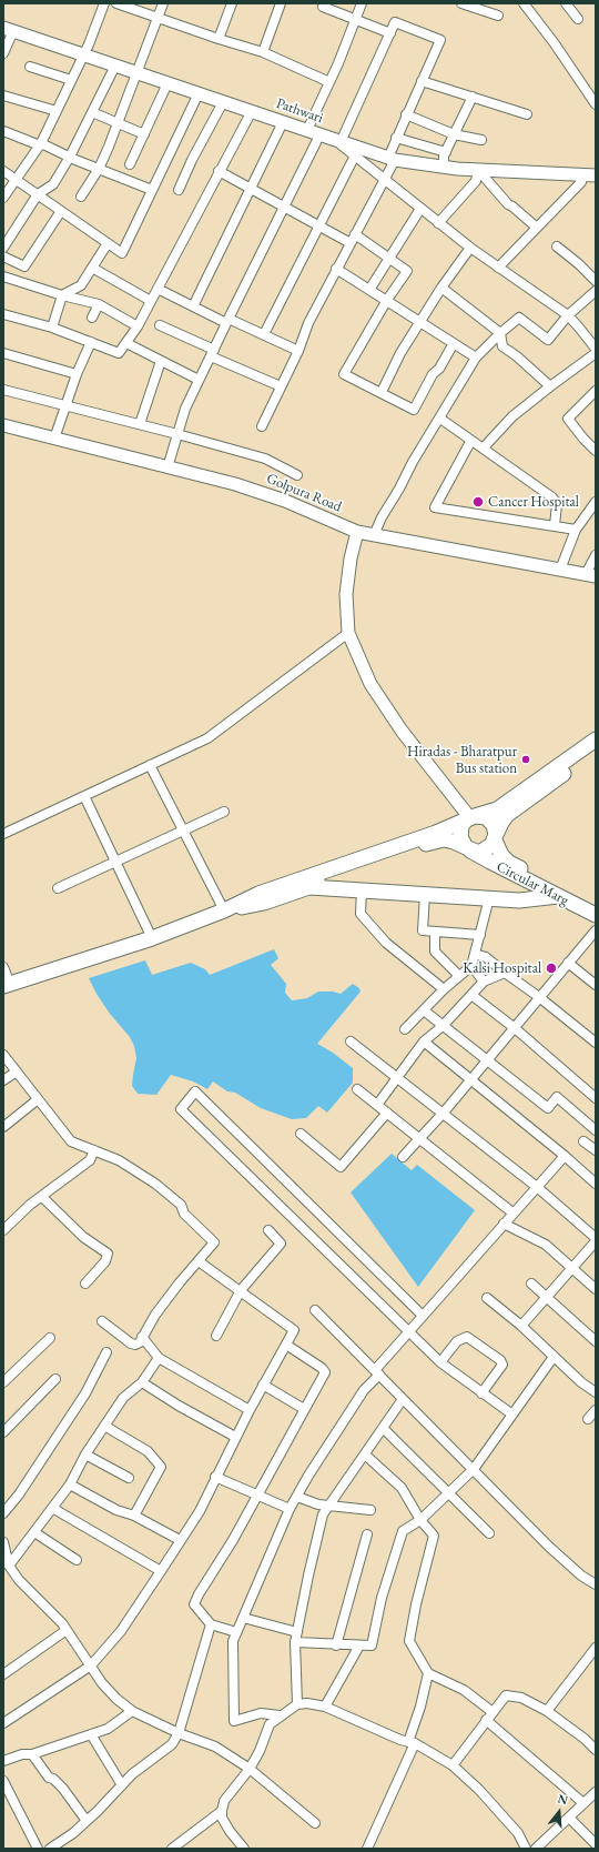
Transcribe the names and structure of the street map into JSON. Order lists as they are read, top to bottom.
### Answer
{
  "streets": {
    "main road": ["Circular Marg"],
    "street": ["Pathwari", "Golpura Road"]
  },
  "places": ["Cancer Hospital", "Hiradas - Bharatpur Bus station", "Kalsi Hospital"],
  "north": "top"
}
